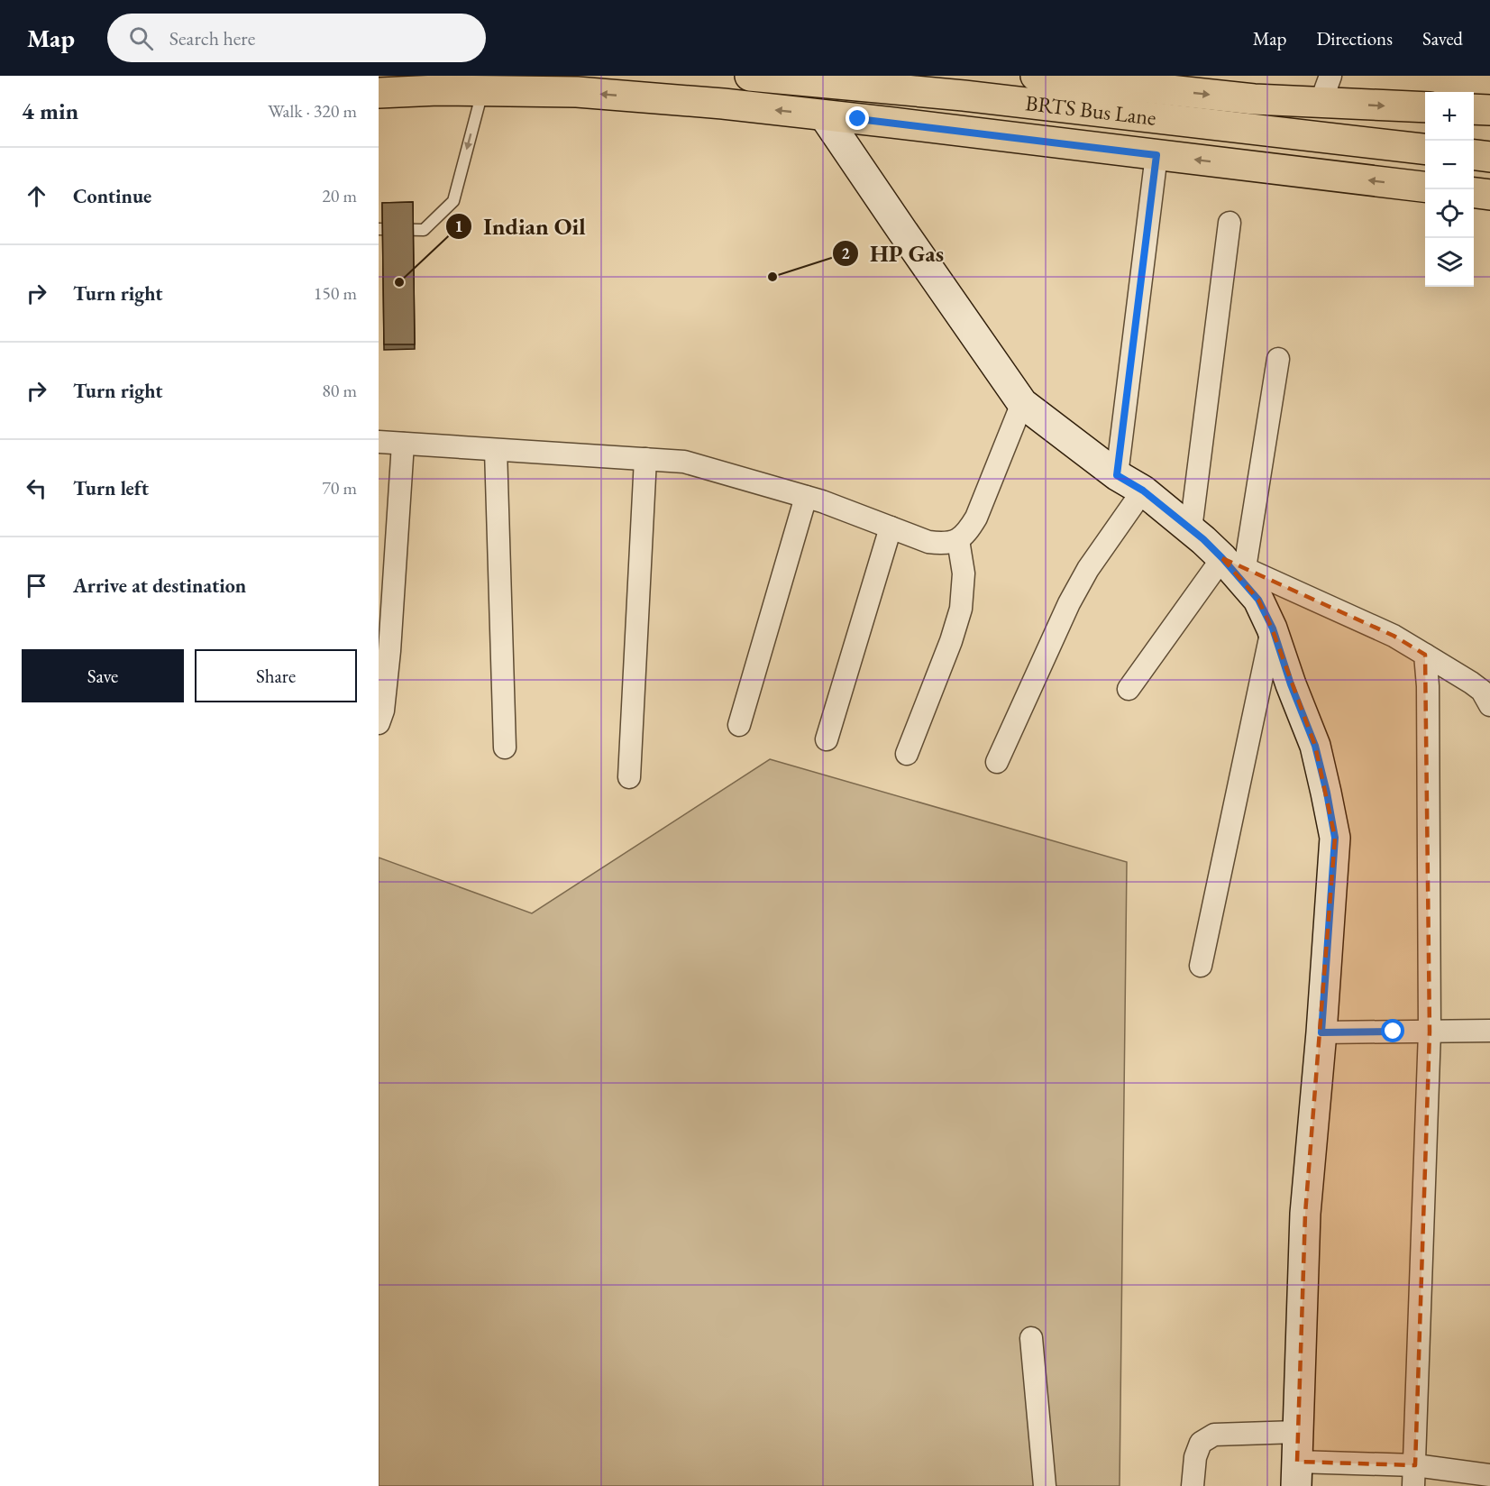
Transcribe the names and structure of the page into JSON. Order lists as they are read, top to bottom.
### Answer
{
  "streets": {
    "main road": ["BRTS Bus Lane"]
  },
  "places": ["HP Gas", "Indian Oil"],
  "page": {
    "header": "Map",
    "search": "Search here",
    "nav": ["Map", "Directions", "Saved"],
    "heading": ["4 min", "Walk · 320 m"],
    "map_buttons": ["+", "−"],
    "list": [
      ["Continue", "20 m"],
      ["Turn right", "150 m"],
      ["Turn right", "80 m"],
      ["Turn left", "70 m"],
      "Arrive at destination"
    ],
    "buttons": ["Save", "Share"]
  }
}
